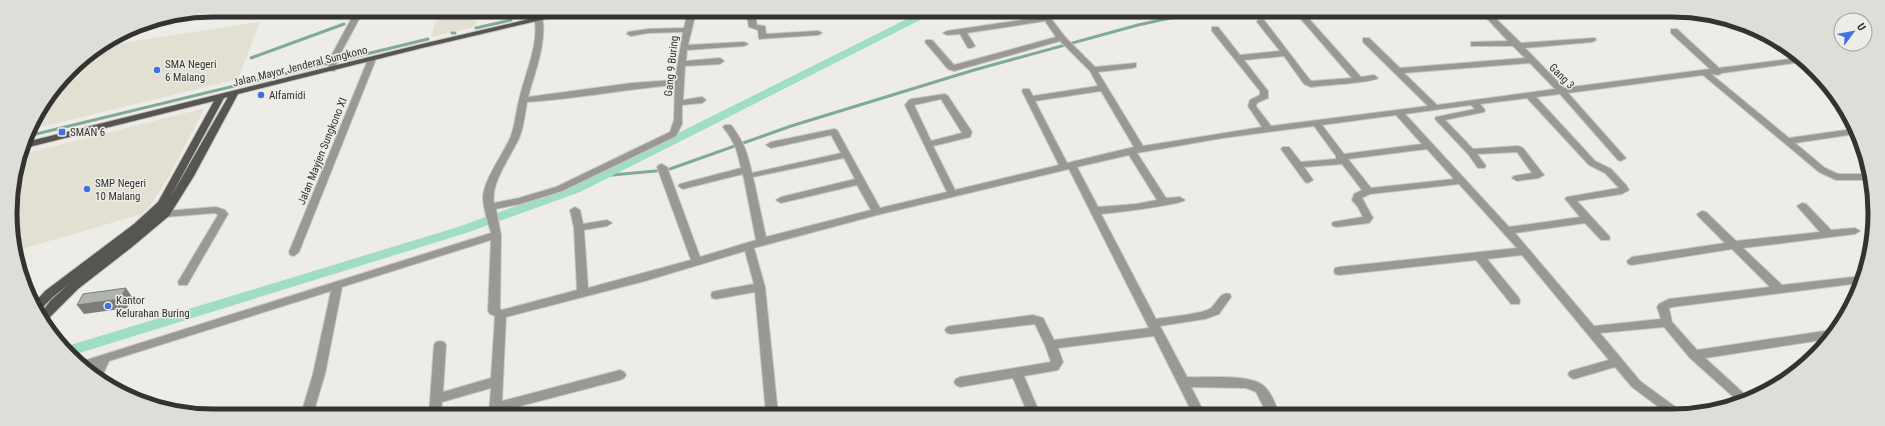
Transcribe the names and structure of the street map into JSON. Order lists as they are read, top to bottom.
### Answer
{
  "streets": {
    "main road": ["Jalan Mayor Jenderal Sungkono"],
    "street": ["Gang 9 Buring", "Gang 3", "Jalan Mayjen Sungkono XI"]
  },
  "crossings": [
    ["Jalan Mayor Jenderal Sungkono", "Jalan Mayjen Sungkono XI"]
  ],
  "places": {
    "other": [
      "SMA Negeri 6 Malang",
      "Alfamidi",
      "SMP Negeri 10 Malang",
      "Kantor Kelurahan Buring"
    ],
    "transit": ["SMAN 6"]
  },
  "north": "top right"
}
